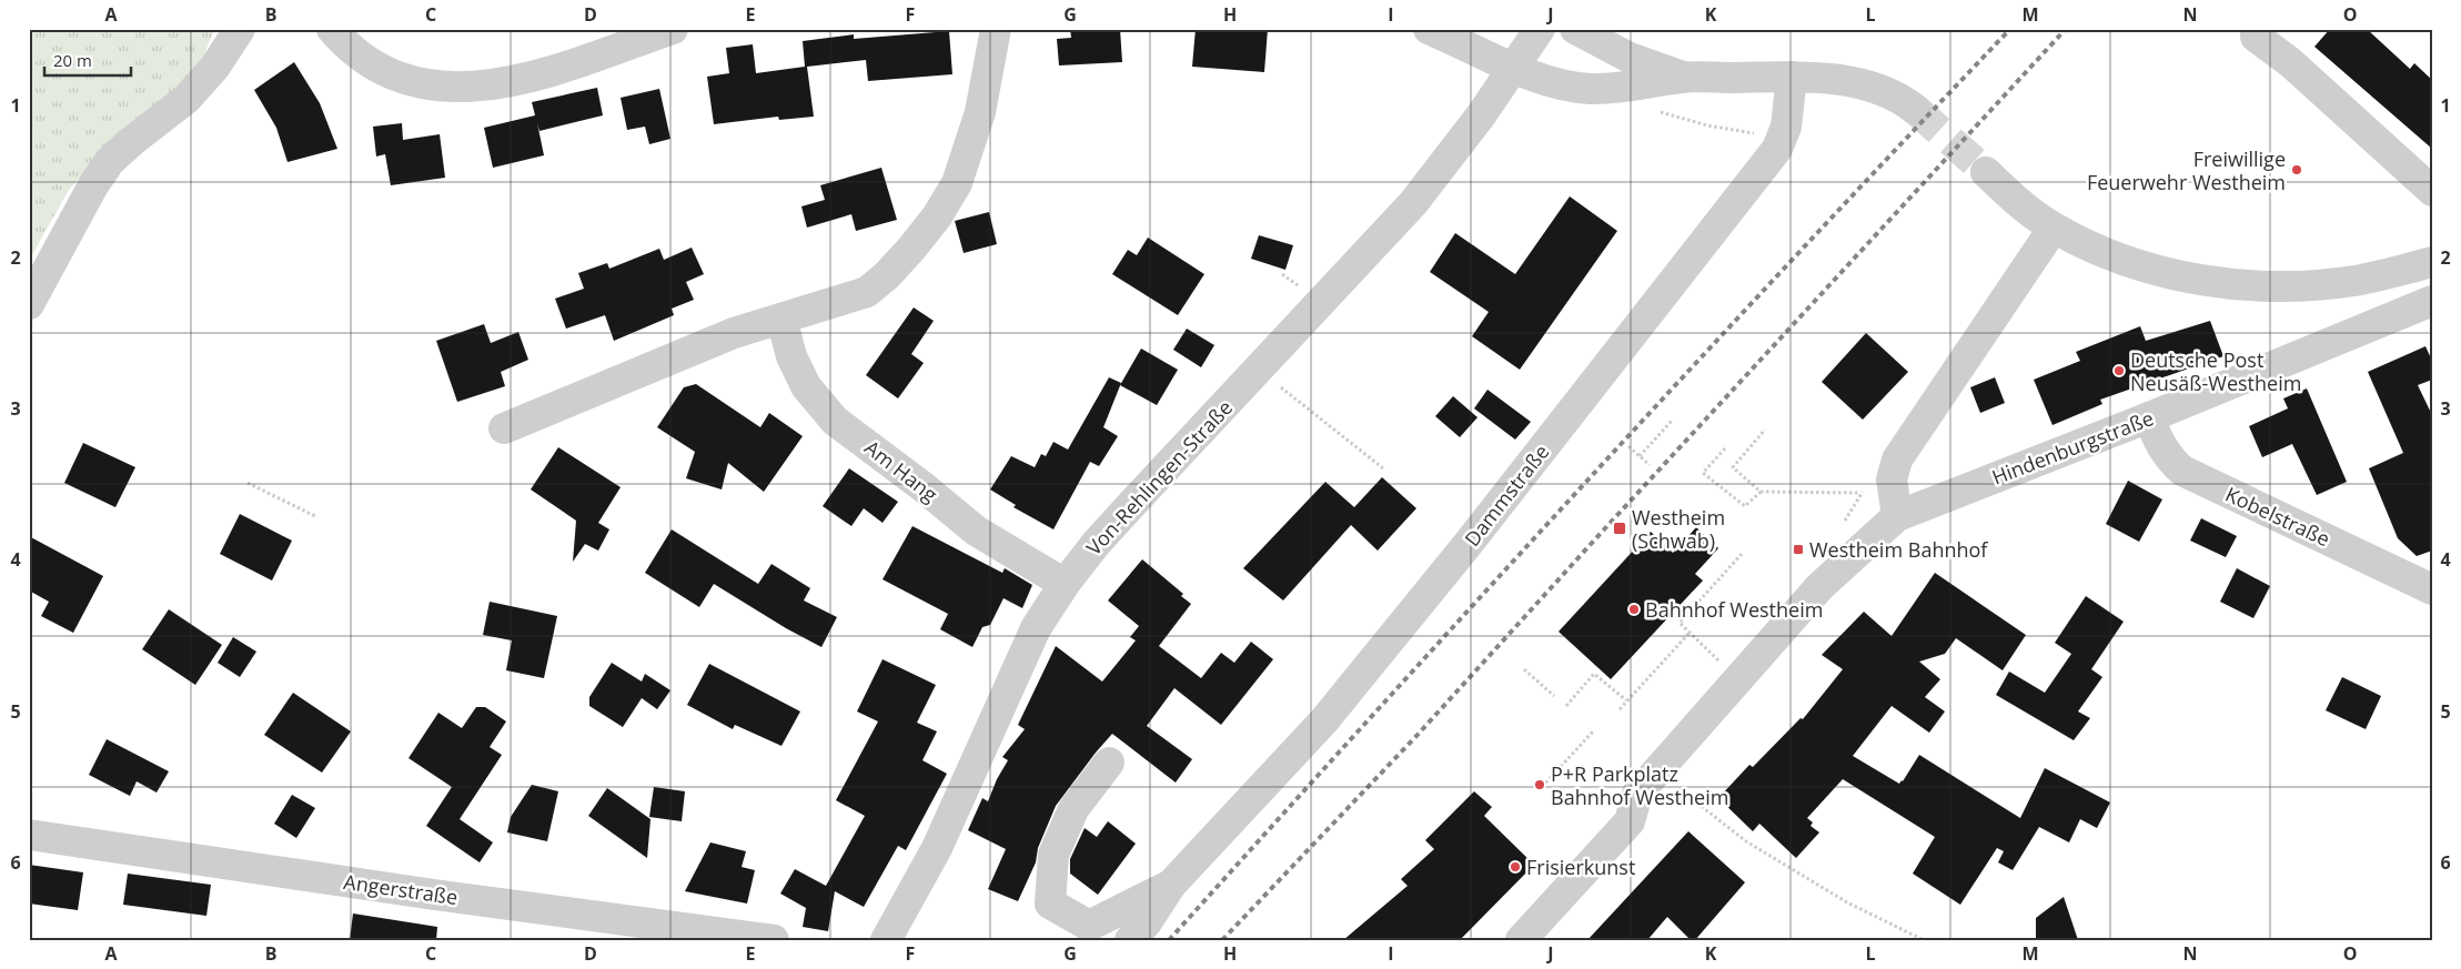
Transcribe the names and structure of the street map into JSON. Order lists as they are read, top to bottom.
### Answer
{
  "streets": {
    "street": [
      "Hindenburgstraße",
      "Am Hang",
      "Von-Rehlingen-Straße",
      "Dammstraße",
      "Kobelstraße",
      "Angerstraße"
    ]
  },
  "crossings": [
    ["Hindenburgstraße", "Kobelstraße"],
    ["Am Hang", "Von-Rehlingen-Straße"]
  ],
  "places": {
    "other": [
      "Freiwillige Feuerwehr Westheim",
      "Deutsche Post Neusäß-Westheim",
      "Bahnhof Westheim",
      "P+R Parkplatz Bahnhof Westheim",
      "Frisierkunst"
    ],
    "transit": ["Westheim (Schwab)", "Westheim Bahnhof"]
  },
  "scale_bar": "20 m",
  "grid": {
    "columns": [
      "A",
      "B",
      "C",
      "D",
      "E",
      "F",
      "G",
      "H",
      "I",
      "J",
      "K",
      "L",
      "M",
      "N",
      "O"
    ],
    "rows": [
      "1",
      "2",
      "3",
      "4",
      "5",
      "6"
    ]
  }
}
